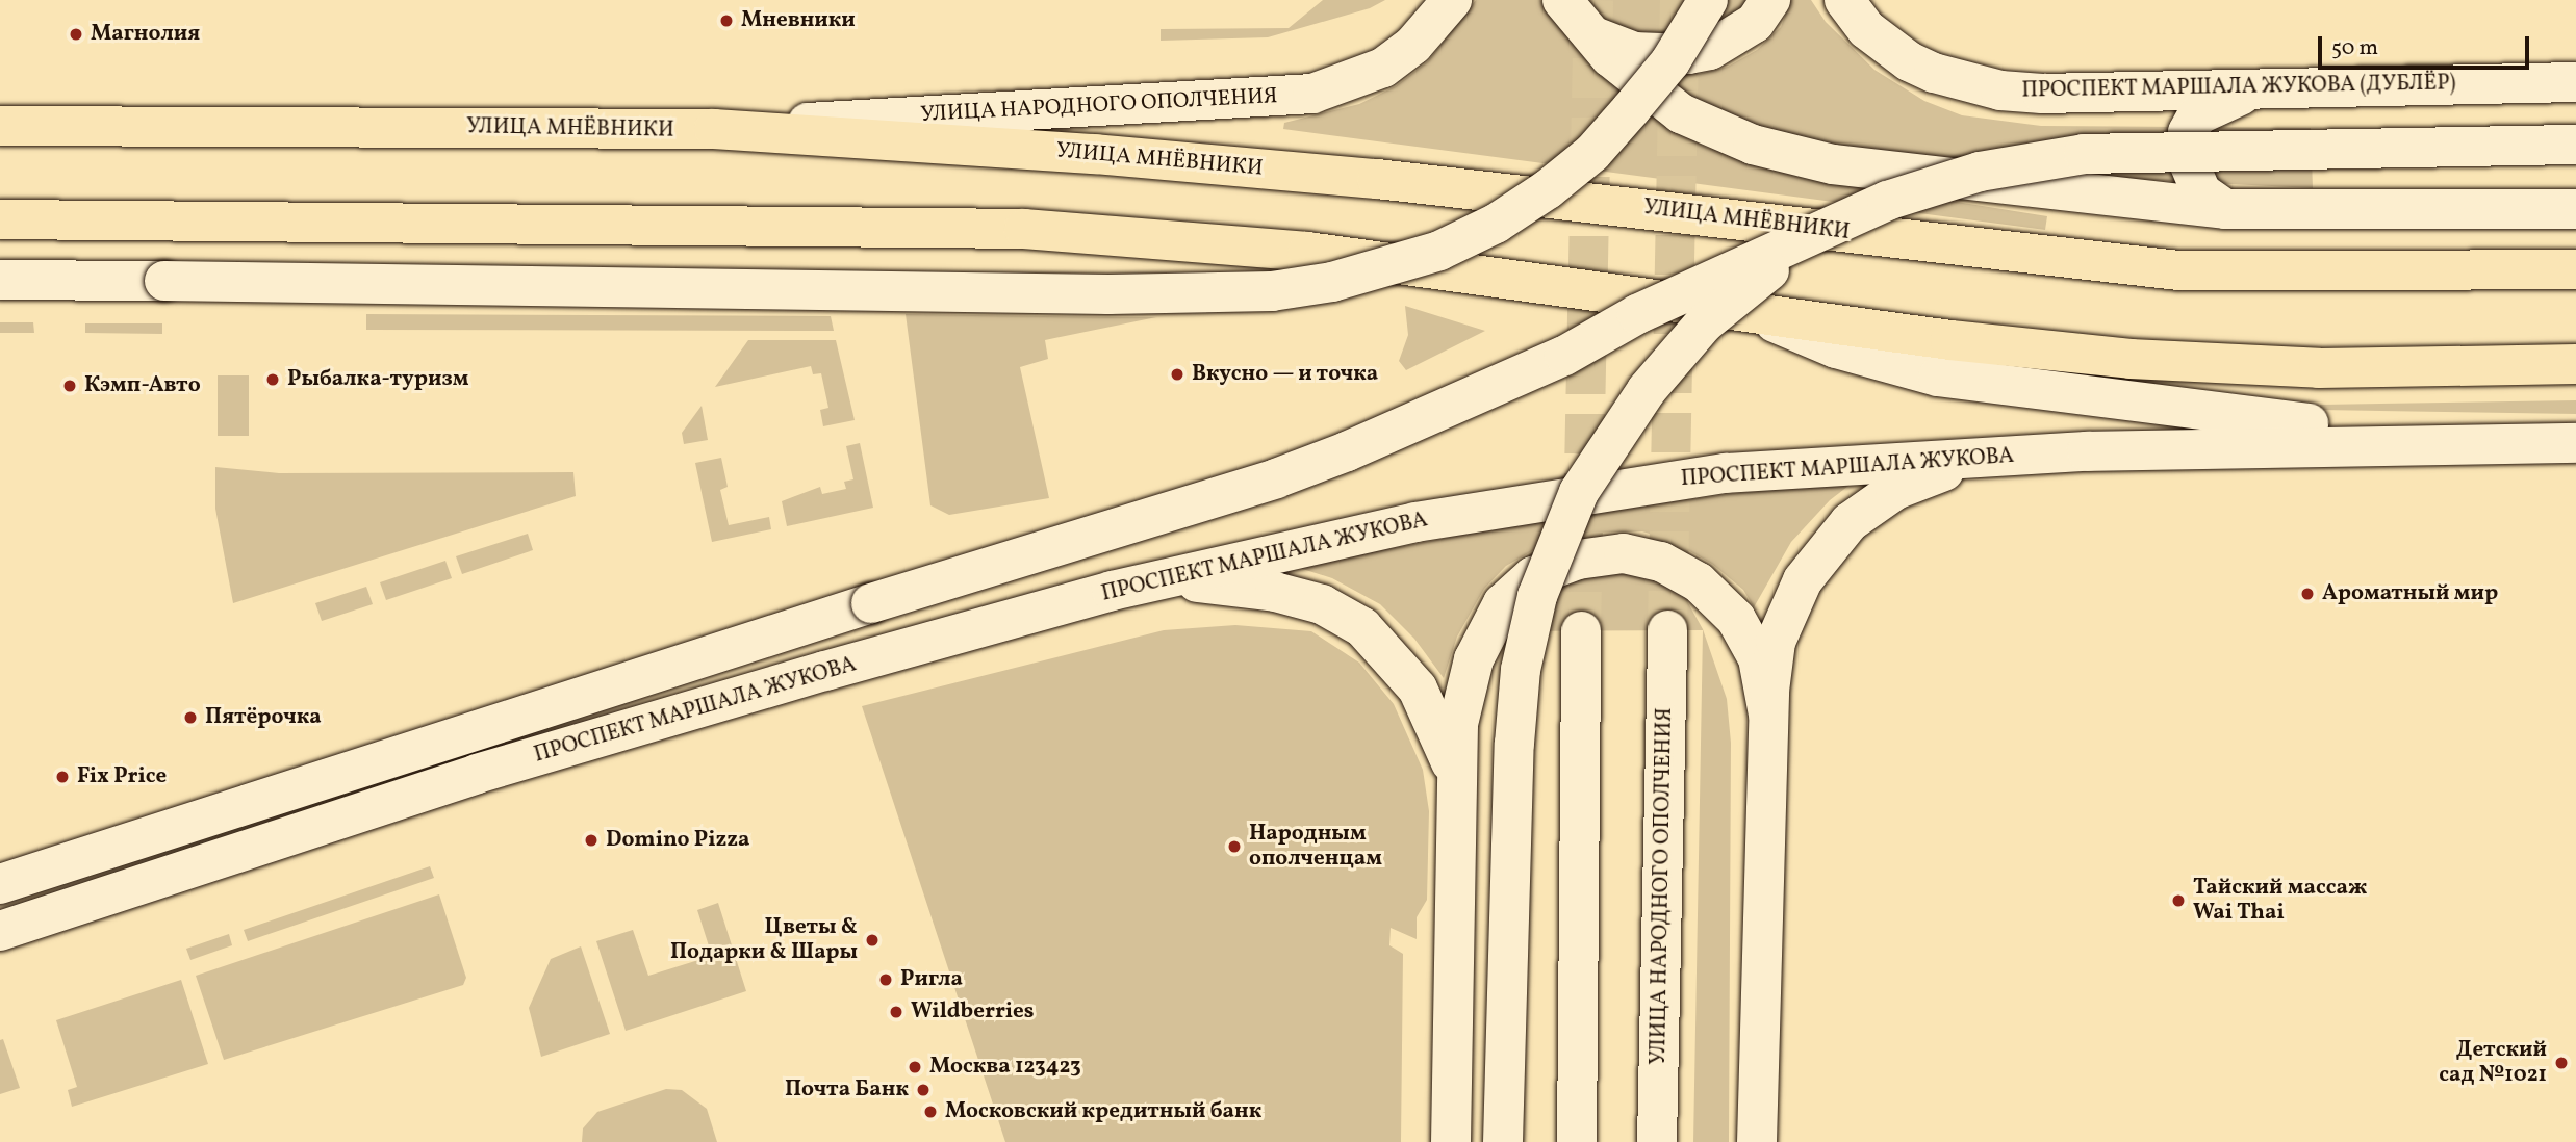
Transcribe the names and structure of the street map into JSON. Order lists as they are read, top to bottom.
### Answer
{
  "streets": {
    "main road": [
      "ПРОСПЕКТ МАРШАЛА ЖУКОВА (ДУБЛЁР)",
      "УЛИЦА НАРОДНОГО ОПОЛЧЕНИЯ",
      "УЛИЦА МНЁВНИКИ",
      "ПРОСПЕКТ МАРШАЛА ЖУКОВА"
    ]
  },
  "crossings": [
    ["УЛИЦА НАРОДНОГО ОПОЛЧЕНИЯ", "УЛИЦА МНЁВНИКИ"]
  ],
  "places": [
    "Мневники",
    "Магнолия",
    "Вкусно — и точка",
    "Рыбалка-туризм",
    "Кэмп-Авто",
    "Ароматный мир",
    "Пятёрочка",
    "Fix Price",
    "Domino Pizza",
    "Народным ополченцам",
    "Тайский массаж Wai Thai",
    "Цветы & Подарки & Шары",
    "Ригла",
    "Wildberries",
    "Детский сад №1021",
    "Москва 123423",
    "Почта Банк",
    "Московский кредитный банк"
  ],
  "scale_bar": "50 m"
}
